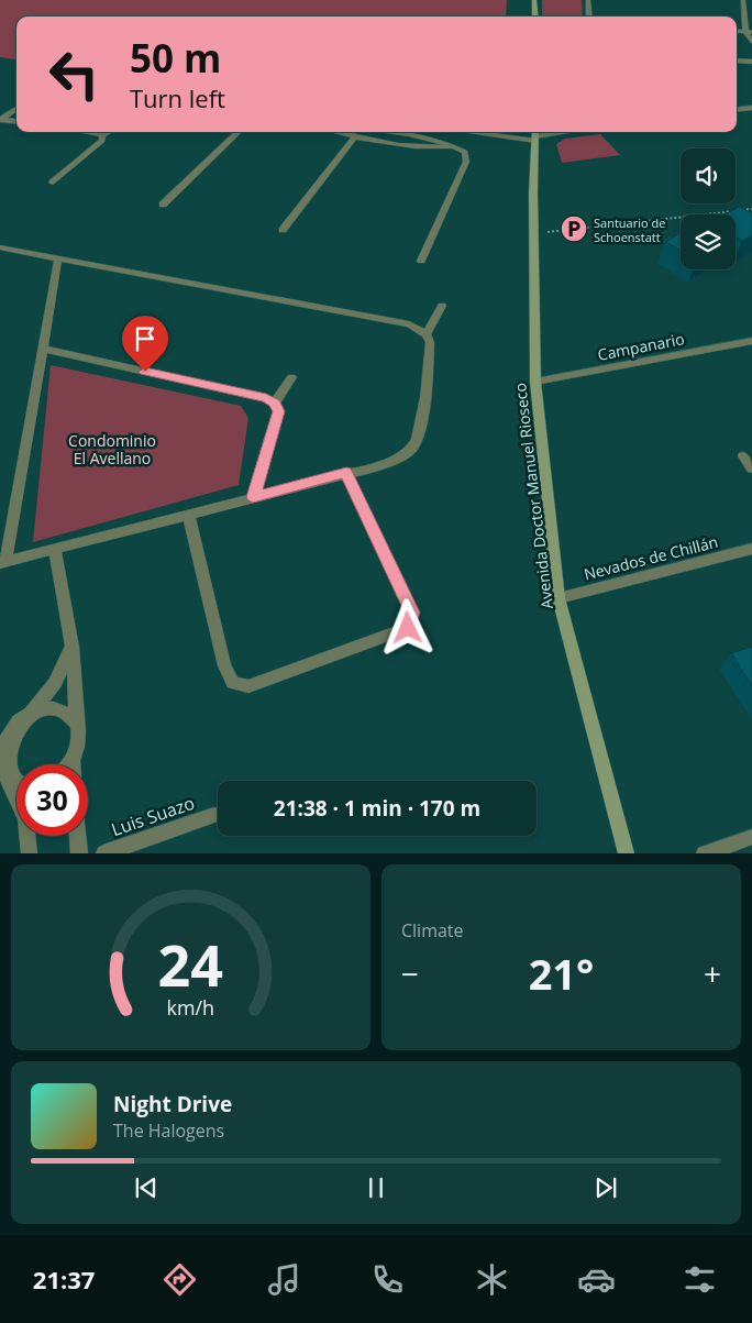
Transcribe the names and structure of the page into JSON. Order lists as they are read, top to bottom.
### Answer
{
  "streets": {
    "street": [
      "Campanario",
      "Avenida Doctor Manuel Rioseco",
      "Nevados de Chillán",
      "Luis Suazo"
    ]
  },
  "crossings": [
    ["Campanario", "Avenida Doctor Manuel Rioseco"],
    ["Avenida Doctor Manuel Rioseco", "Nevados de Chillán"]
  ],
  "parks": ["Condominio El Avellano"],
  "places": {
    "parking": ["Santuario de Schoenstatt"]
  },
  "page": {
    "turn": ["50 m", "Turn left"],
    "limit": "30",
    "trip": "21:38 · 1 min · 170 m",
    "tile": "Climate",
    "heat": ["−", "21°", "+"],
    "song": ["Night Drive", "The Halogens"],
    "tabs": "21:37",
    "gauge": ["24", "km/h"]
  }
}
